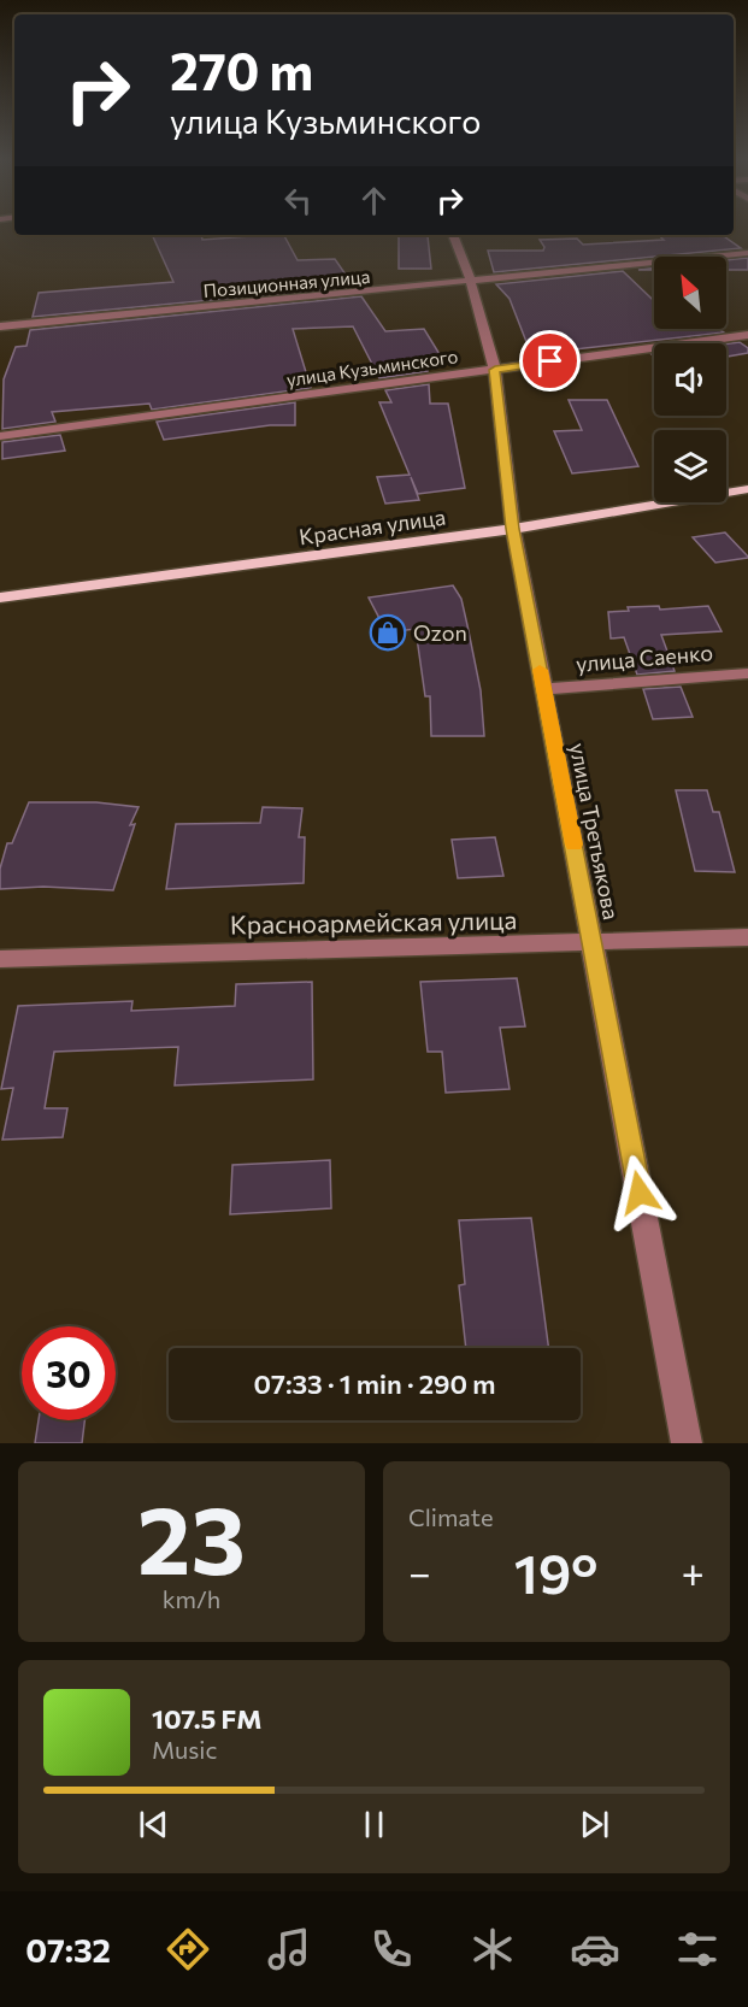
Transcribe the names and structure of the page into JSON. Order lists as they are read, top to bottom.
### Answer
{
  "streets": {
    "main road": ["Красная улица"],
    "street": [
      "Позиционная улица",
      "улица Кузьминского",
      "улица Саенко",
      "улица Третьякова",
      "Красноармейская улица"
    ]
  },
  "crossings": [
    ["Позиционная улица", "улица Третьякова"],
    ["улица Кузьминского", "улица Третьякова"],
    ["Красная улица", "улица Третьякова"],
    ["улица Саенко", "улица Третьякова"],
    ["улица Третьякова", "Красноармейская улица"]
  ],
  "places": {
    "shop": ["Ozon"]
  },
  "north": "top left",
  "page": {
    "turn": ["270 m", "улица Кузьминского"],
    "limit": "30",
    "trip": "07:33 · 1 min · 290 m",
    "tile": [
      ["23", "km/h"],
      "Climate"
    ],
    "heat": ["−", "19°", "+"],
    "song": ["107.5 FM", "Music"],
    "tabs": "07:32"
  }
}
